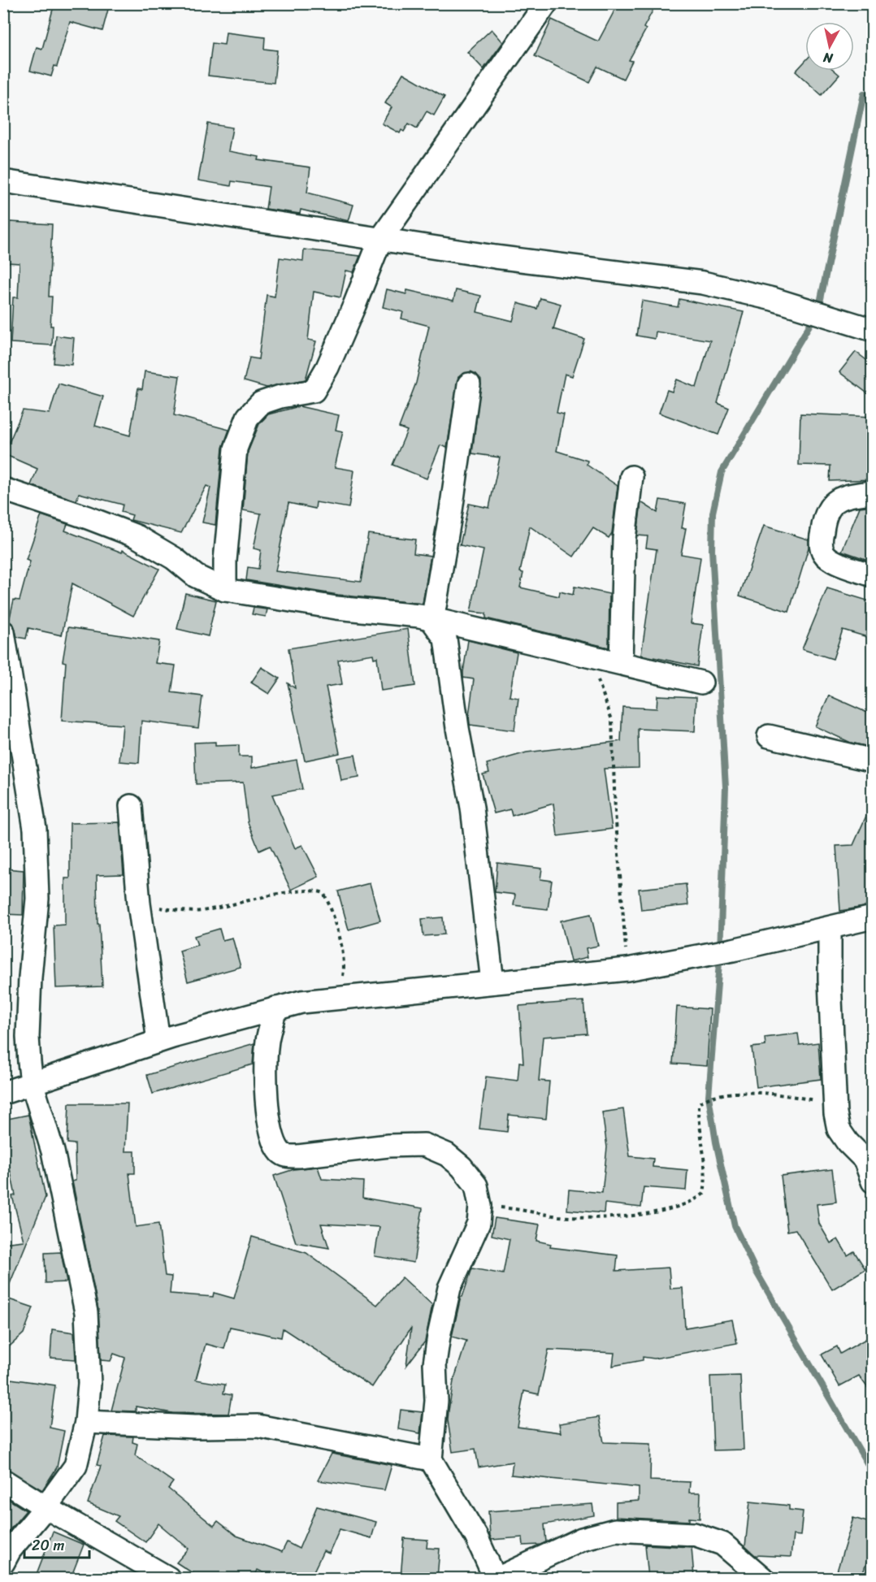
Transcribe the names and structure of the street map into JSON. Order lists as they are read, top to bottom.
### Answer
{
  "scale_bar": "20 m",
  "north": "bottom"
}
